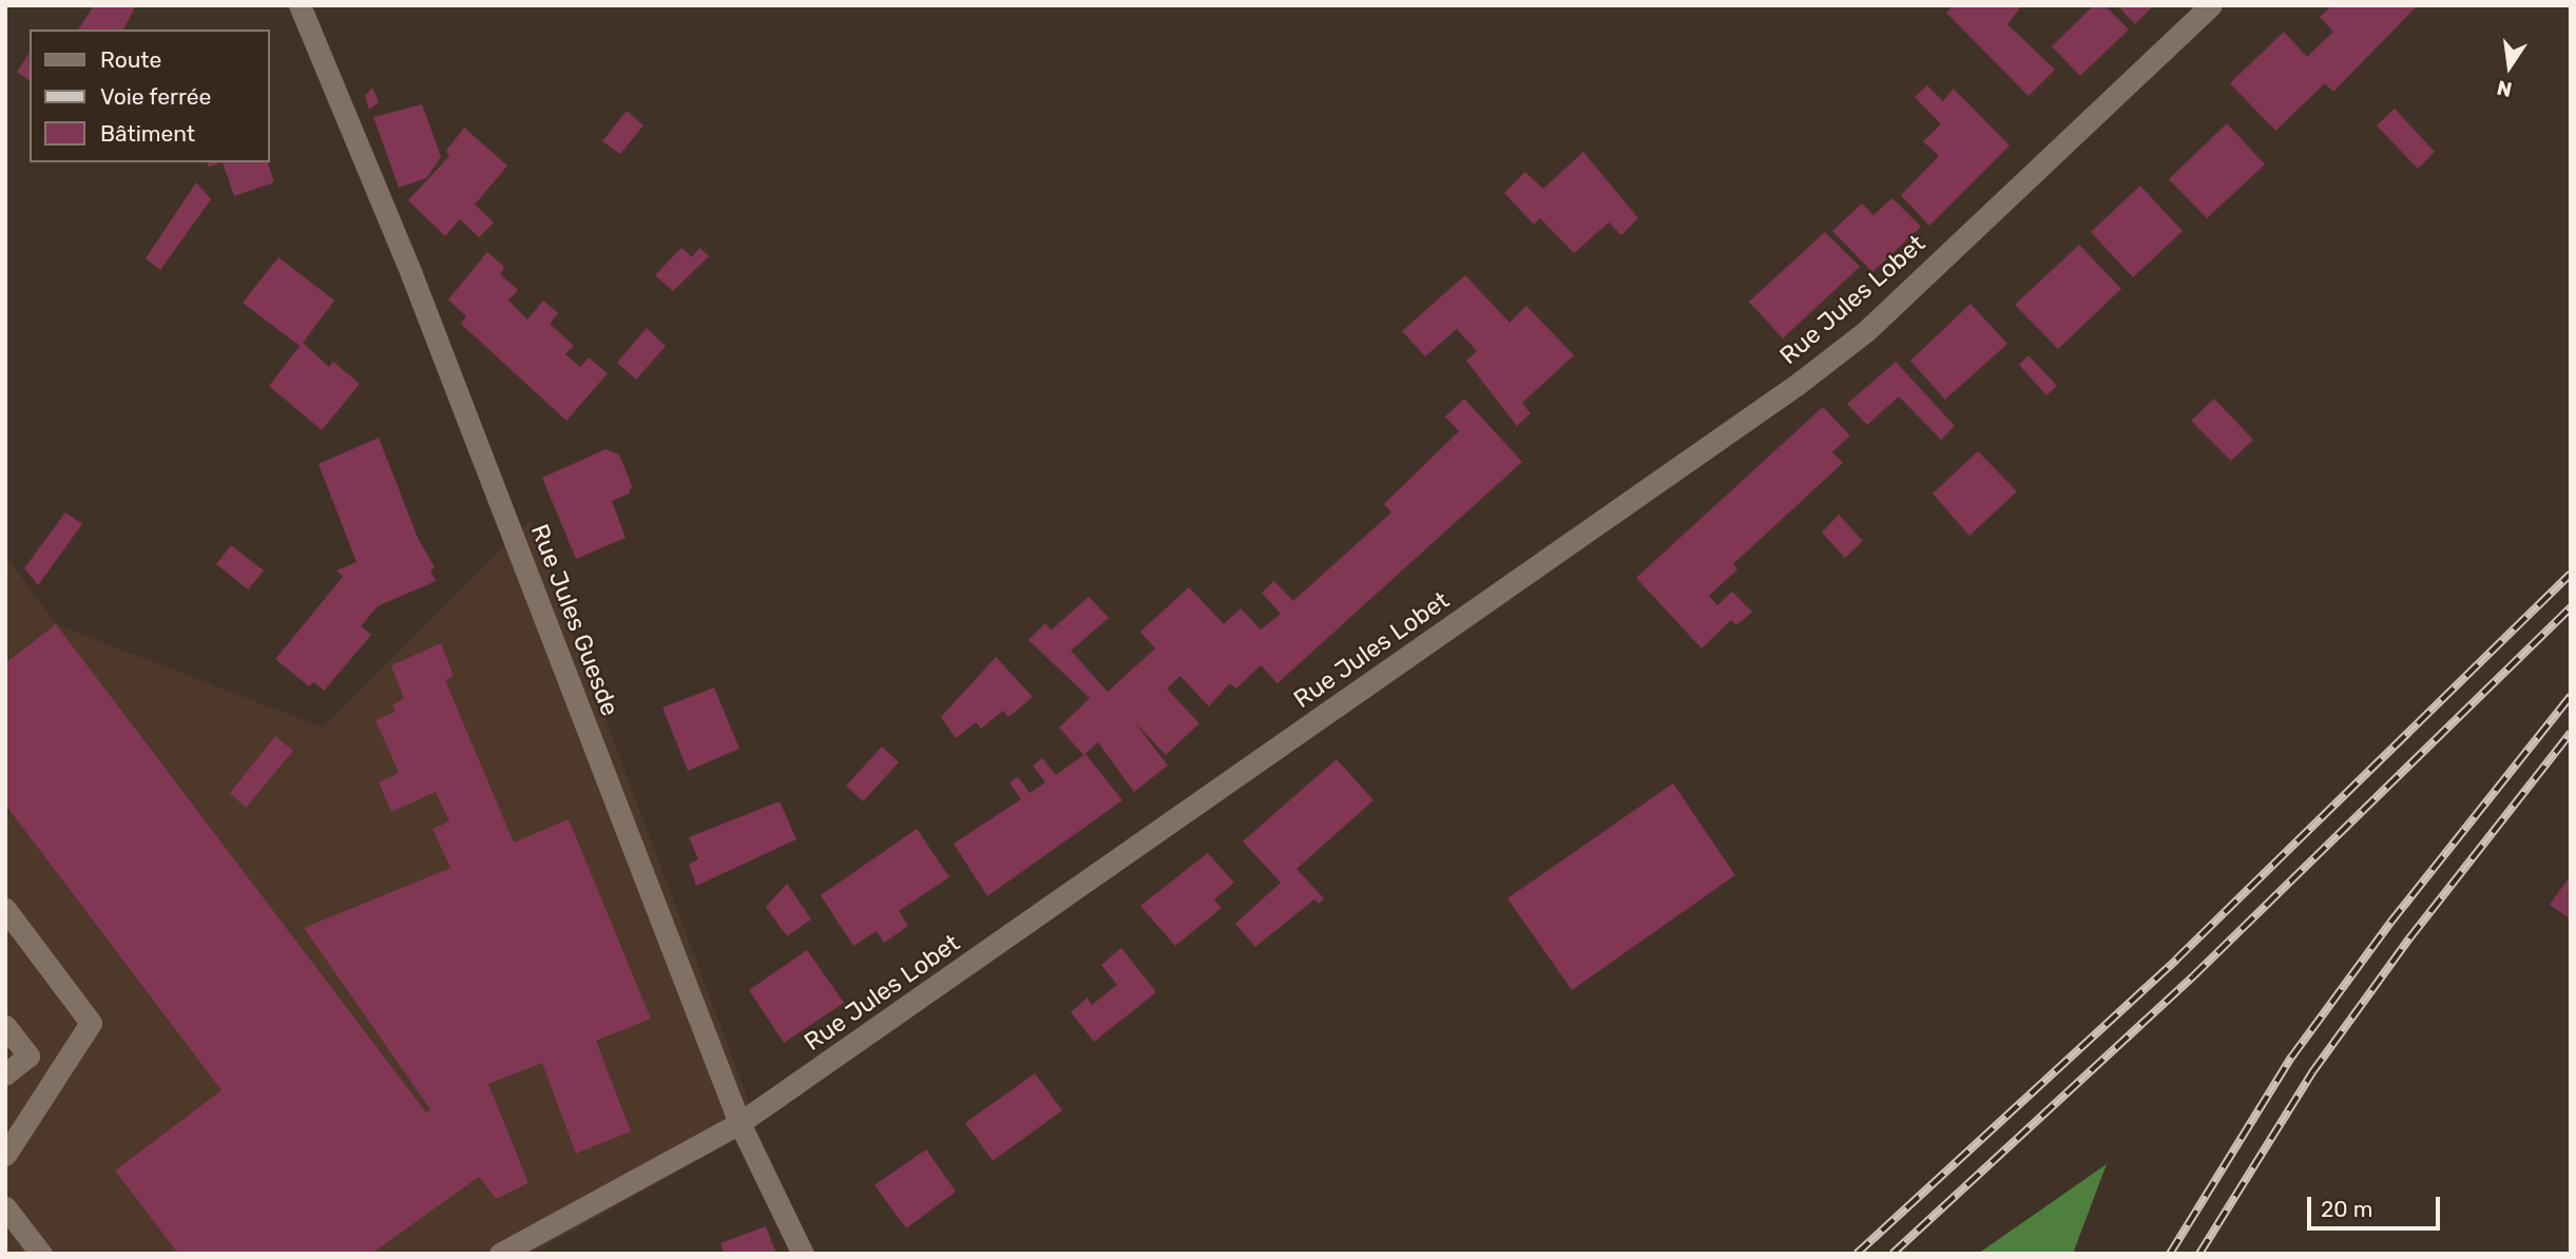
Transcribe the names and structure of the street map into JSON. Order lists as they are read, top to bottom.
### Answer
{
  "streets": {
    "street": ["Rue Jules Lobet", "Rue Jules Guesde"]
  },
  "crossings": [
    ["Rue Jules Lobet", "Rue Jules Guesde"]
  ],
  "legend": ["Route", "Voie ferrée", "Bâtiment"],
  "scale_bar": "20 m",
  "north": "bottom"
}
